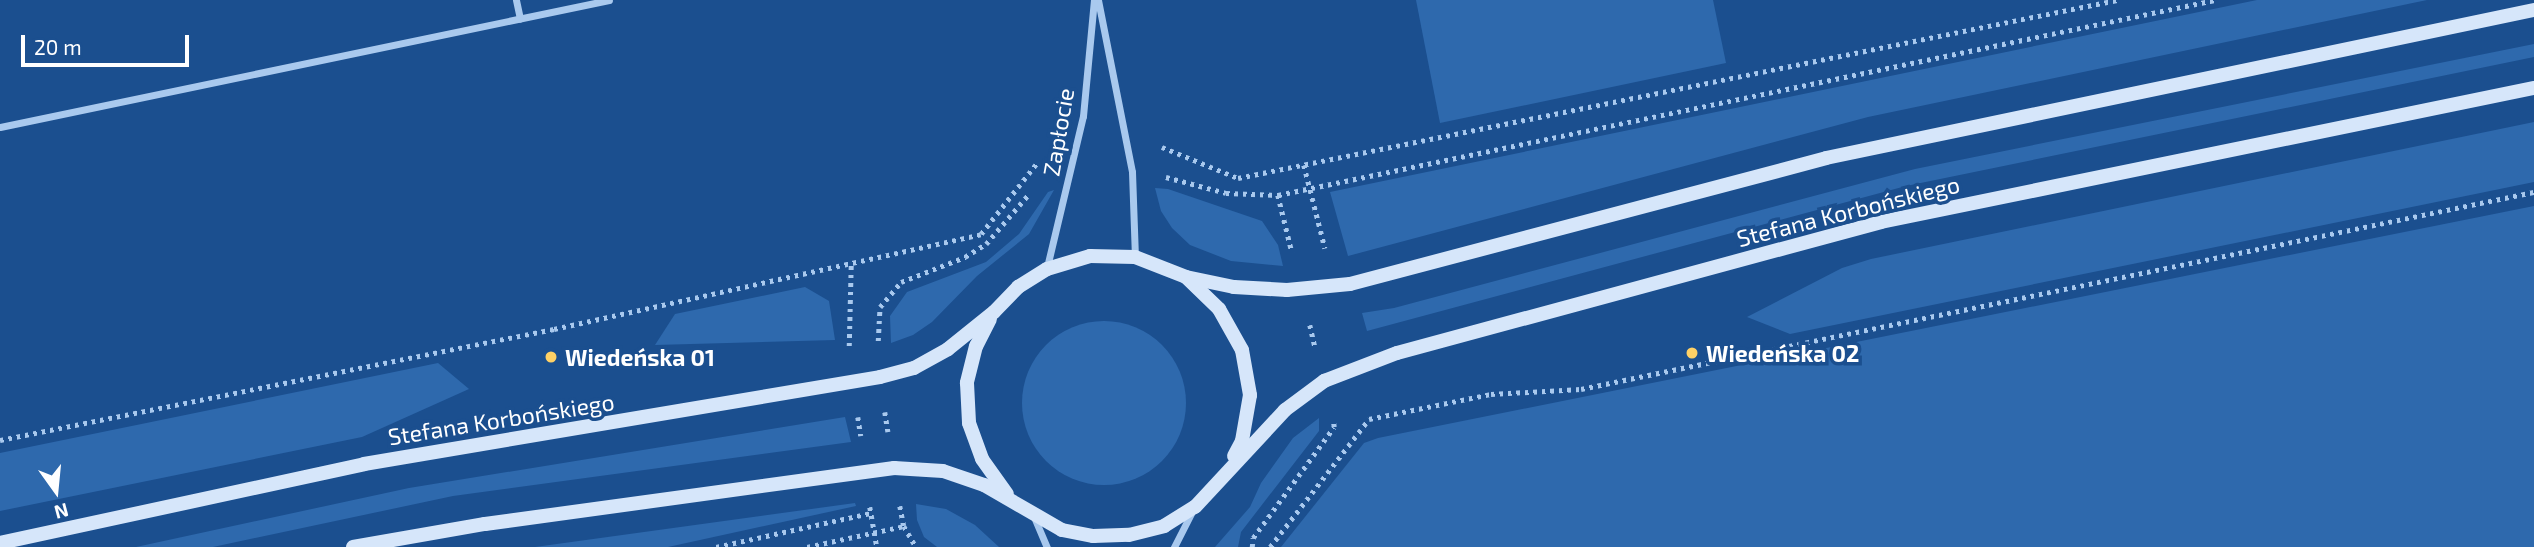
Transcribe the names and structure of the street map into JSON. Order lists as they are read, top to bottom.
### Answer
{
  "streets": {
    "street": ["Zapłocie", "Stefana Korbońskiego"]
  },
  "crossings": [
    ["Zapłocie", "Stefana Korbońskiego"]
  ],
  "places": ["Wiedeńska 02", "Wiedeńska 01"],
  "scale_bar": "20 m",
  "north": "bottom"
}
